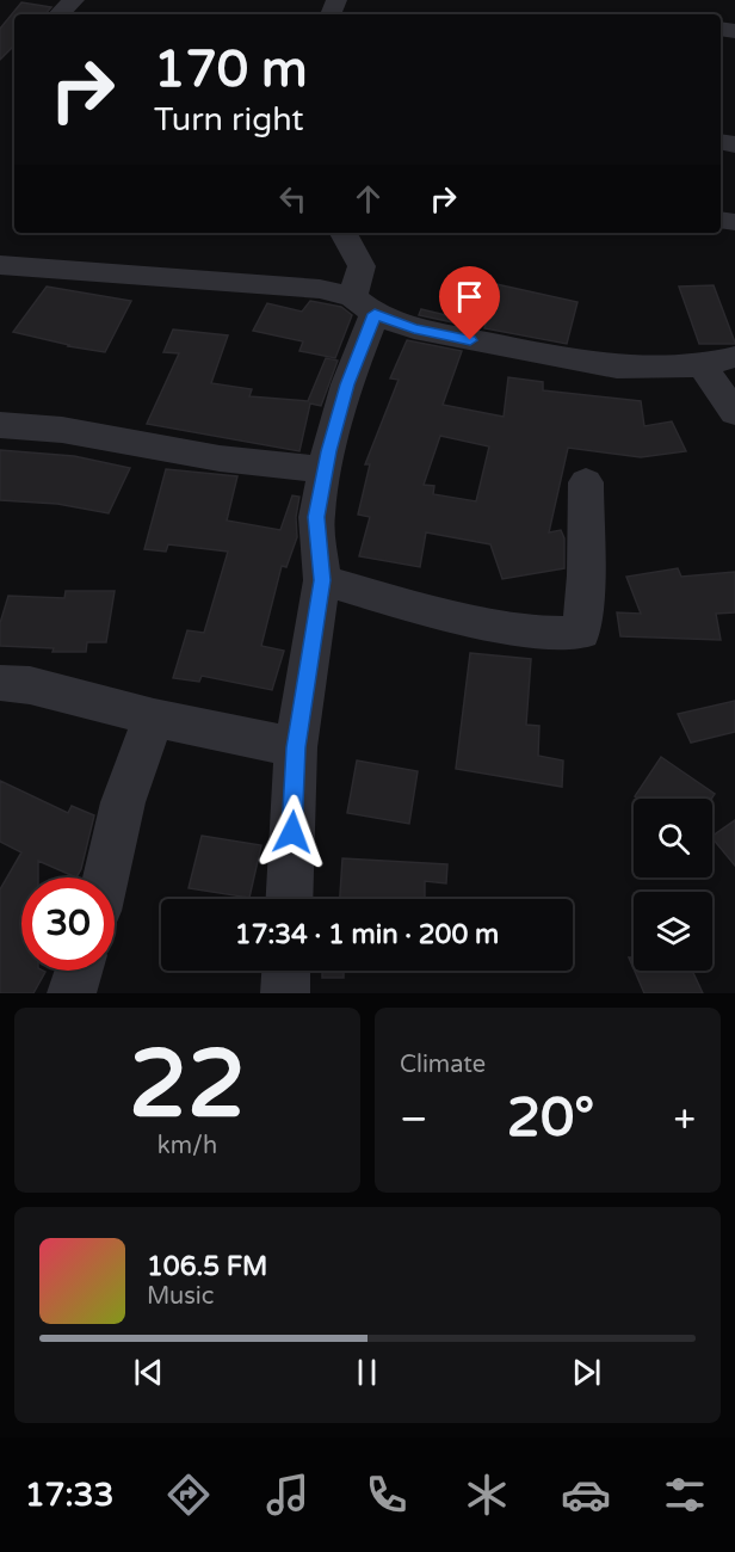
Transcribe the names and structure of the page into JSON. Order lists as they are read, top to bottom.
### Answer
{
  "page": {
    "turn": ["170 m", "Turn right"],
    "limit": "30",
    "trip": "17:34 · 1 min · 200 m",
    "tile": [
      ["22", "km/h"],
      "Climate"
    ],
    "heat": ["−", "20°", "+"],
    "song": ["106.5 FM", "Music"],
    "tabs": "17:33"
  }
}
